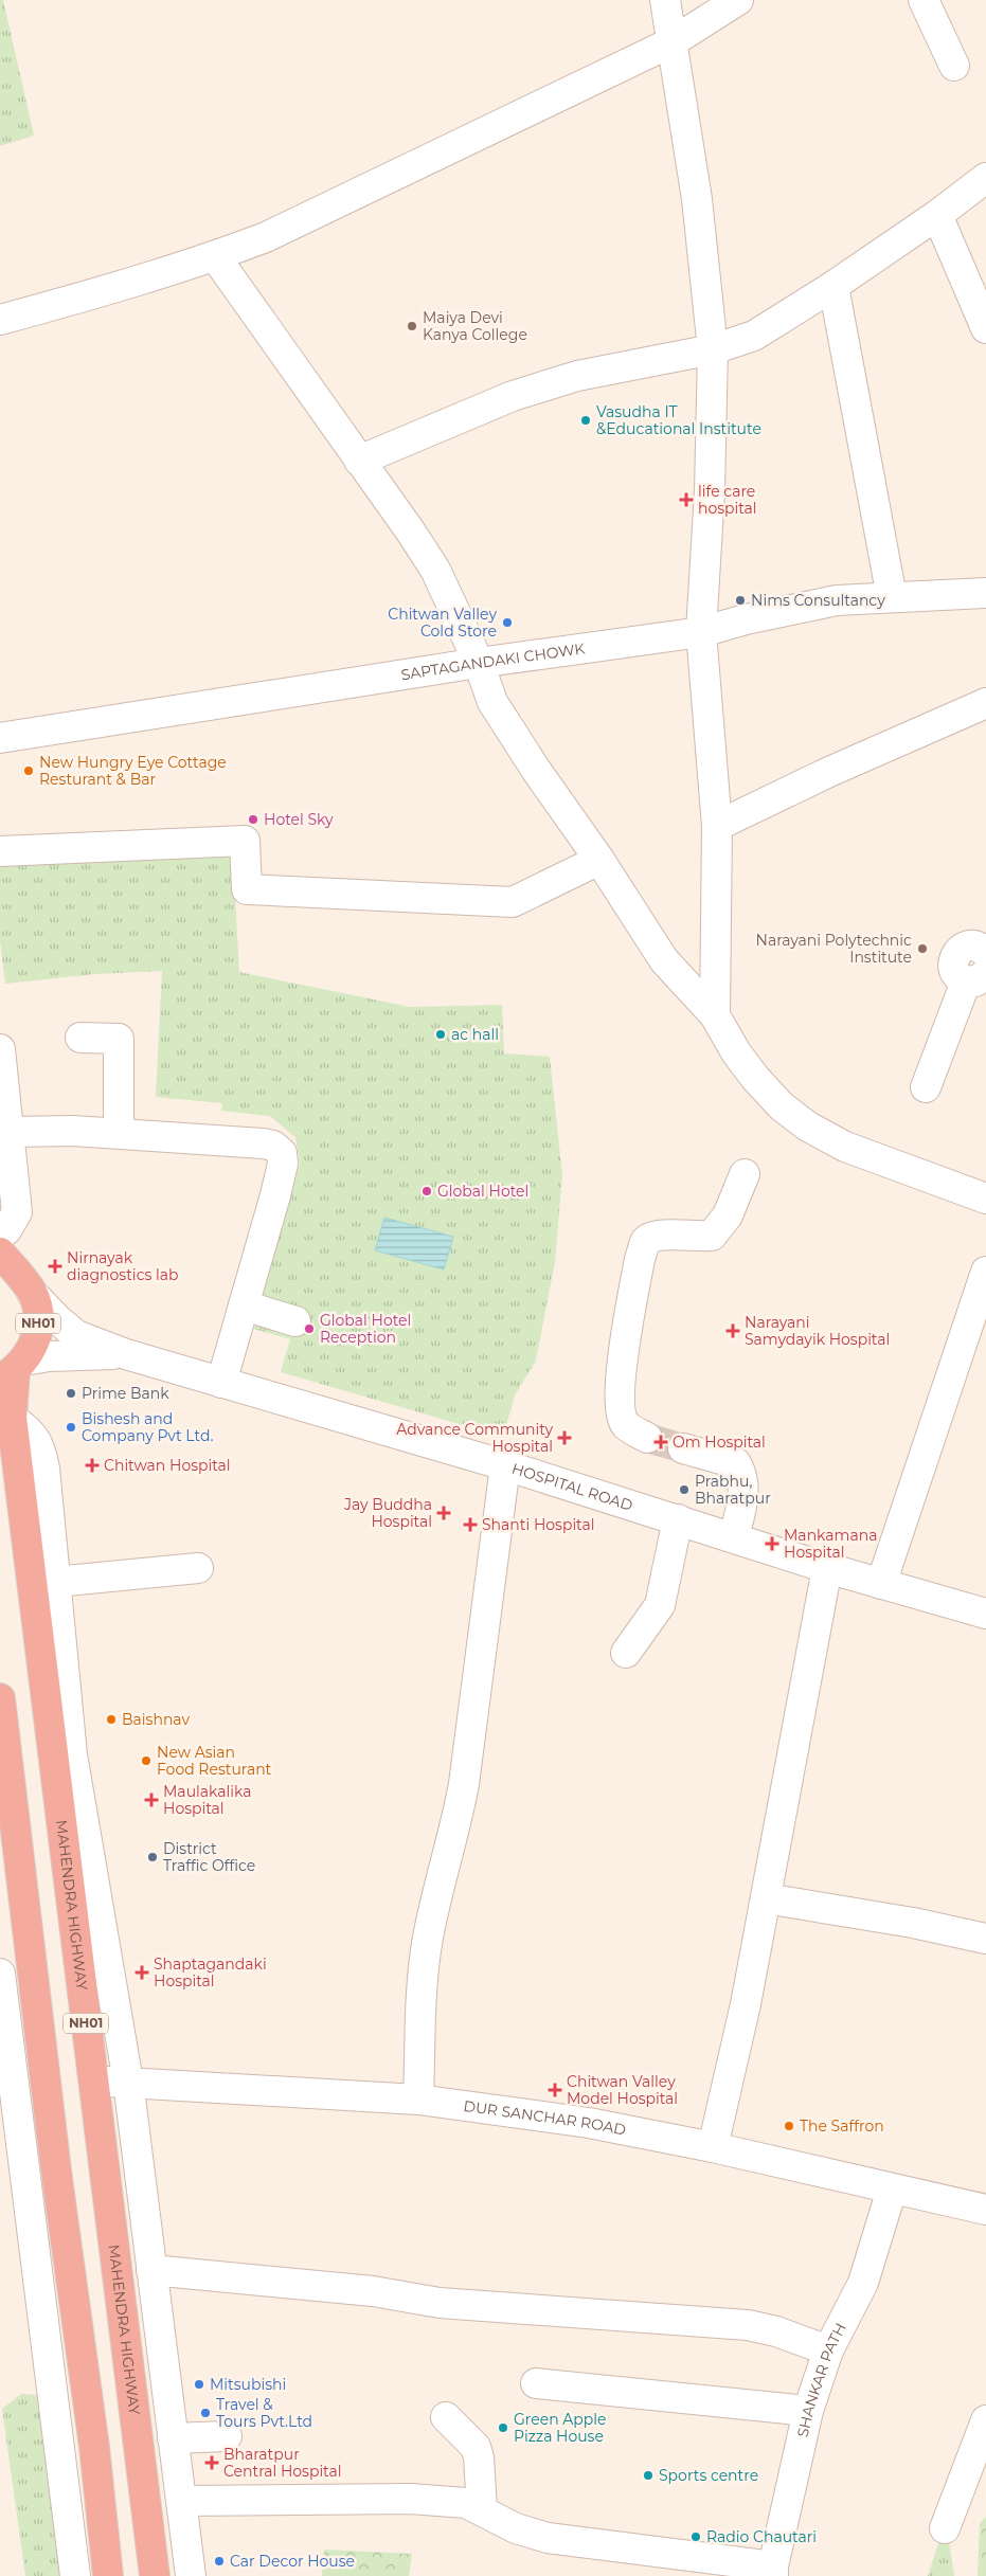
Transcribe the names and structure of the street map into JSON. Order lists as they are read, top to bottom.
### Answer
{
  "streets": {
    "highway": ["NH01", "MAHENDRA HIGHWAY"],
    "street": [
      "SAPTAGANDAKI CHOWK",
      "HOSPITAL ROAD",
      "DUR SANCHAR ROAD",
      "SHANKAR PATH"
    ]
  },
  "crossings": [
    ["HOSPITAL ROAD", "MAHENDRA HIGHWAY"],
    ["MAHENDRA HIGHWAY", "DUR SANCHAR ROAD"],
    ["DUR SANCHAR ROAD", "SHANKAR PATH"]
  ],
  "places": {
    "other": [
      "Maiya Devi Kanya College",
      "Vasudha IT &Educational Institute",
      "Nims Consultancy",
      "Chitwan Valley Cold Store",
      "New Hungry Eye Cottage Resturant & Bar",
      "Hotel Sky",
      "Narayani Polytechnic Institute",
      "ac hall",
      "Global Hotel",
      "Global Hotel Reception",
      "Prime Bank",
      "Bishesh and Company Pvt Ltd.",
      "Prabhu, Bharatpur",
      "Baishnav",
      "New Asian Food Resturant",
      "District Traffic Office",
      "The Saffron",
      "Mitsubishi",
      "Travel & Tours Pvt.Ltd",
      "Green Apple Pizza House",
      "Sports centre",
      "Radio Chautari",
      "Car Decor House"
    ],
    "health": [
      "life care hospital",
      "Nirnayak diagnostics lab",
      "Narayani Samydayik Hospital",
      "Advance Community Hospital",
      "Om Hospital",
      "Chitwan Hospital",
      "Jay Buddha Hospital",
      "Shanti Hospital",
      "Mankamana Hospital",
      "Maulakalika Hospital",
      "Shaptagandaki Hospital",
      "Chitwan Valley Model Hospital",
      "Bharatpur Central Hospital"
    ]
  }
}
